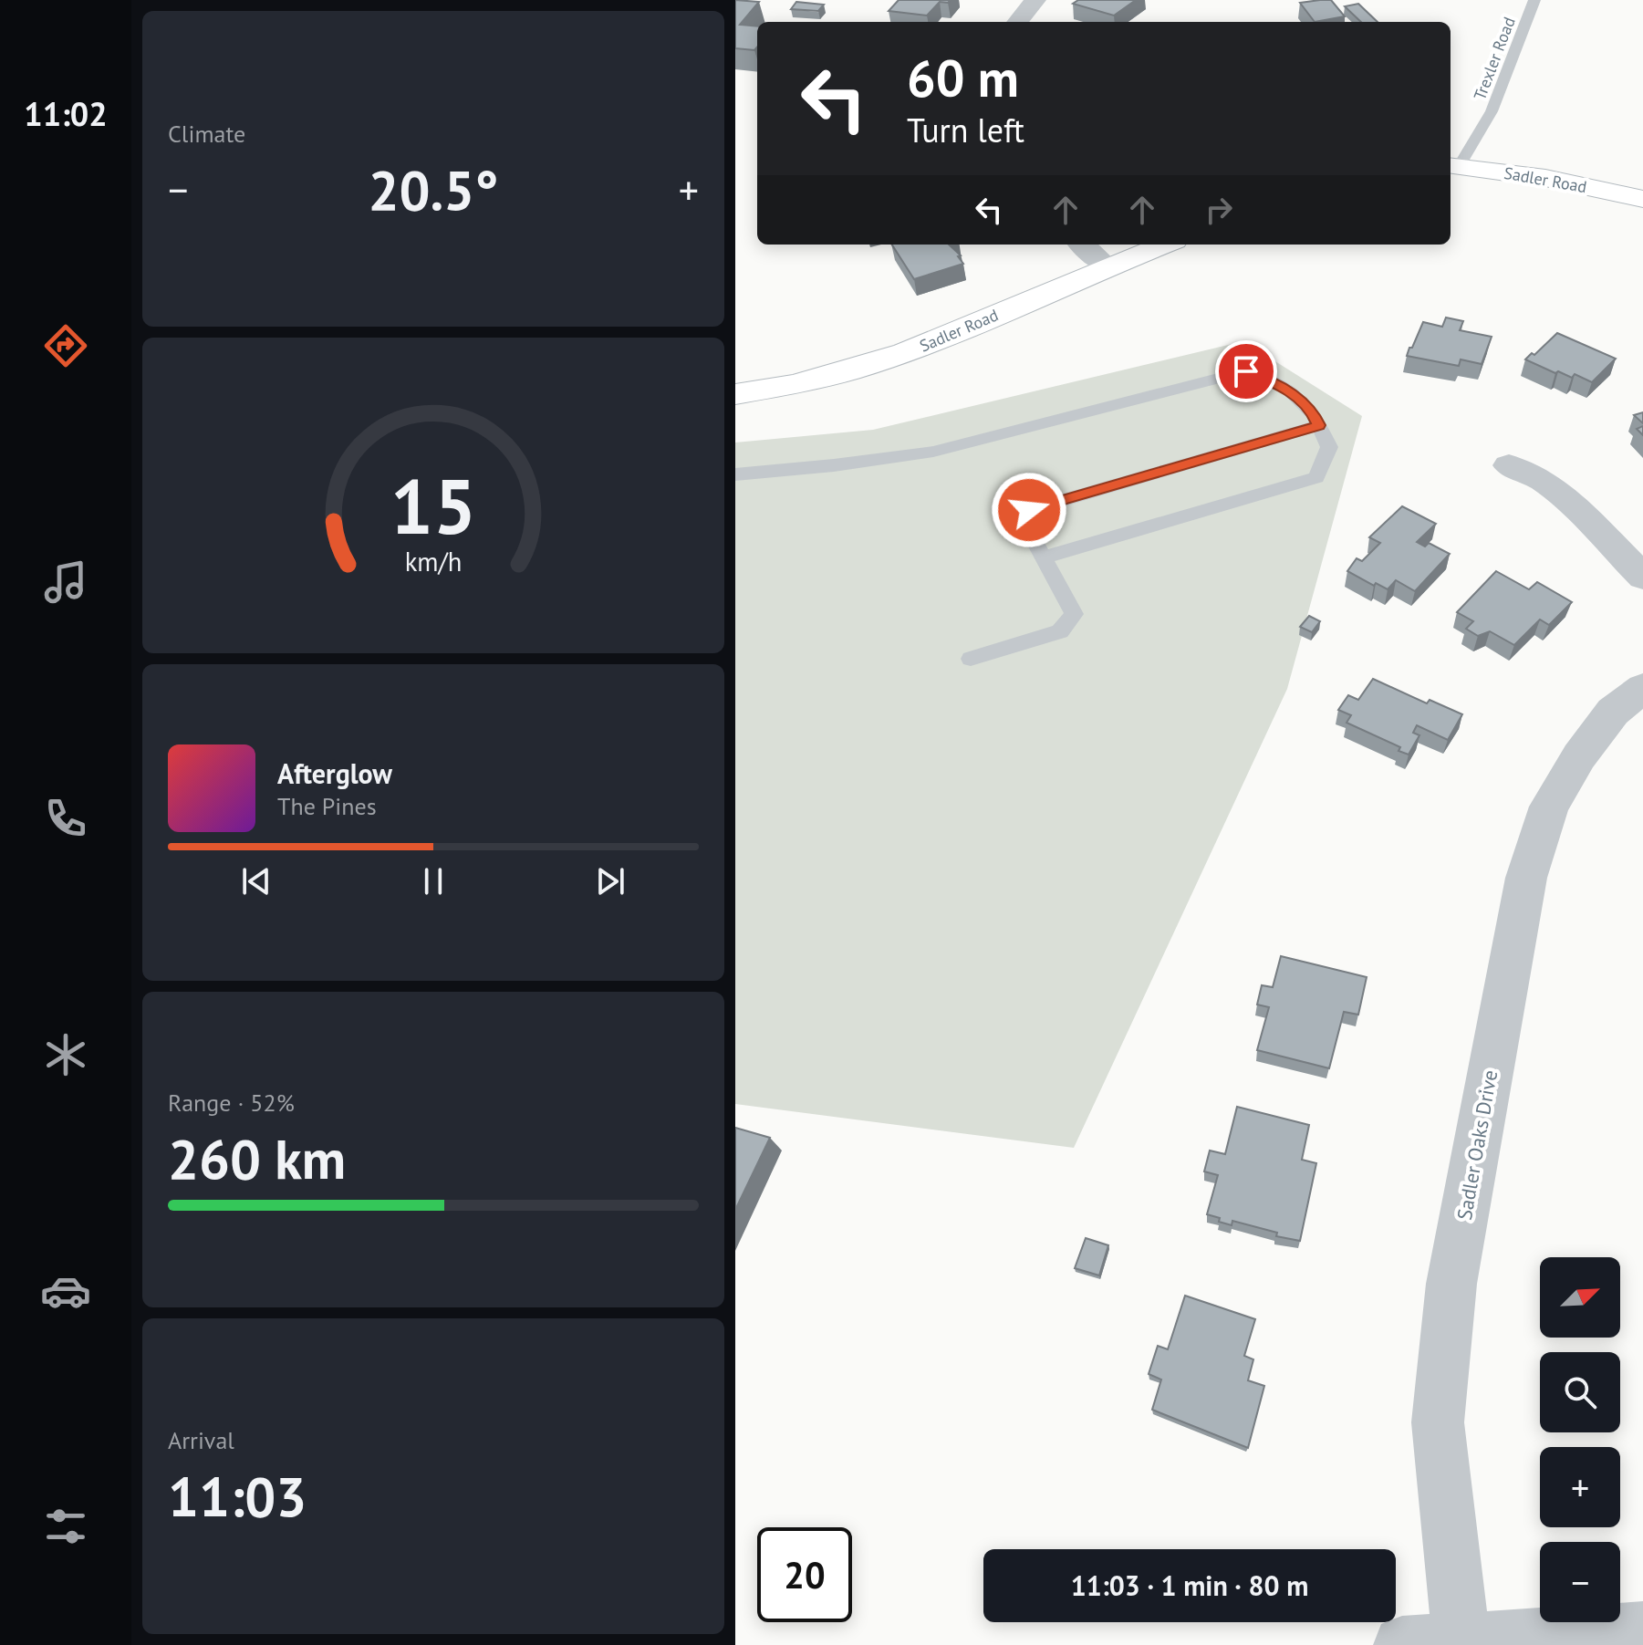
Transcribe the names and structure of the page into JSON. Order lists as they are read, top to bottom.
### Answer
{
  "streets": {
    "street": ["Sadler Road", "Sadler Oaks Drive"],
    "lane": ["Trexler Road"]
  },
  "crossings": [
    ["Trexler Road", "Sadler Road"]
  ],
  "north": "top right",
  "page": {
    "tabs": "11:02",
    "tile": [
      "Climate",
      ["Range · 52%", "260 km"],
      ["Arrival", "11:03"]
    ],
    "turn": ["60 m", "Turn left"],
    "heat": ["−", "20.5°", "+"],
    "song": ["Afterglow", "The Pines"],
    "map_buttons": ["+", "−"],
    "limit": "20",
    "trip": "11:03 · 1 min · 80 m",
    "gauge": ["15", "km/h"]
  }
}
